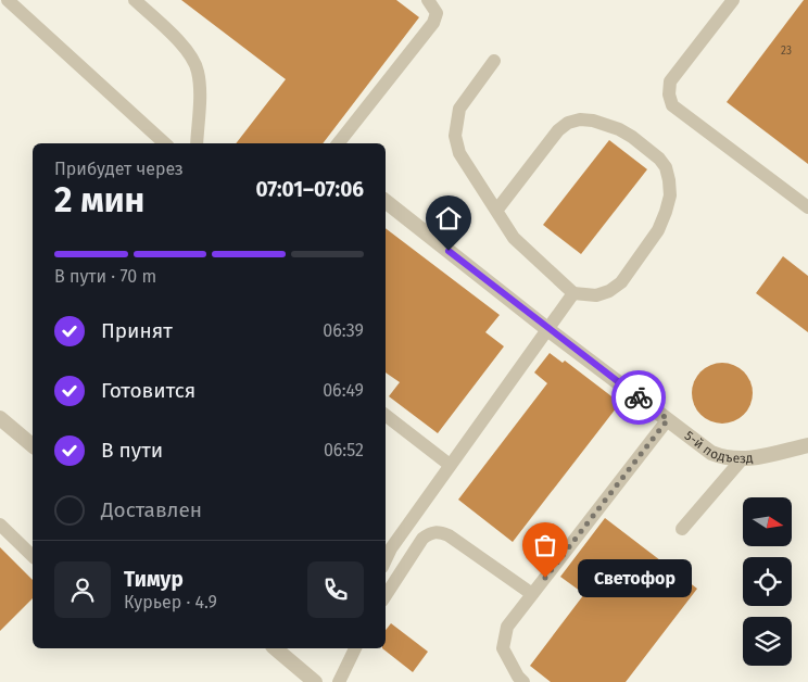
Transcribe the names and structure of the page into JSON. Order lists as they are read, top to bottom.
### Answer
{
  "streets": {
    "street": ["5-й подъезд"]
  },
  "places": ["Светофор"],
  "house_numbers": ["23"],
  "north": "right",
  "page": {
    "heading": ["2 мин", "Прибудет через", "07:01–07:06"],
    "panel": ["Тимур", "Курьер · 4.9"],
    "bar": "В пути · 70 m",
    "list": [
      ["Принят", "06:39"],
      ["Готовится", "06:49"],
      ["В пути", "06:52"],
      "Доставлен"
    ],
    "bubble": "Светофор"
  }
}
